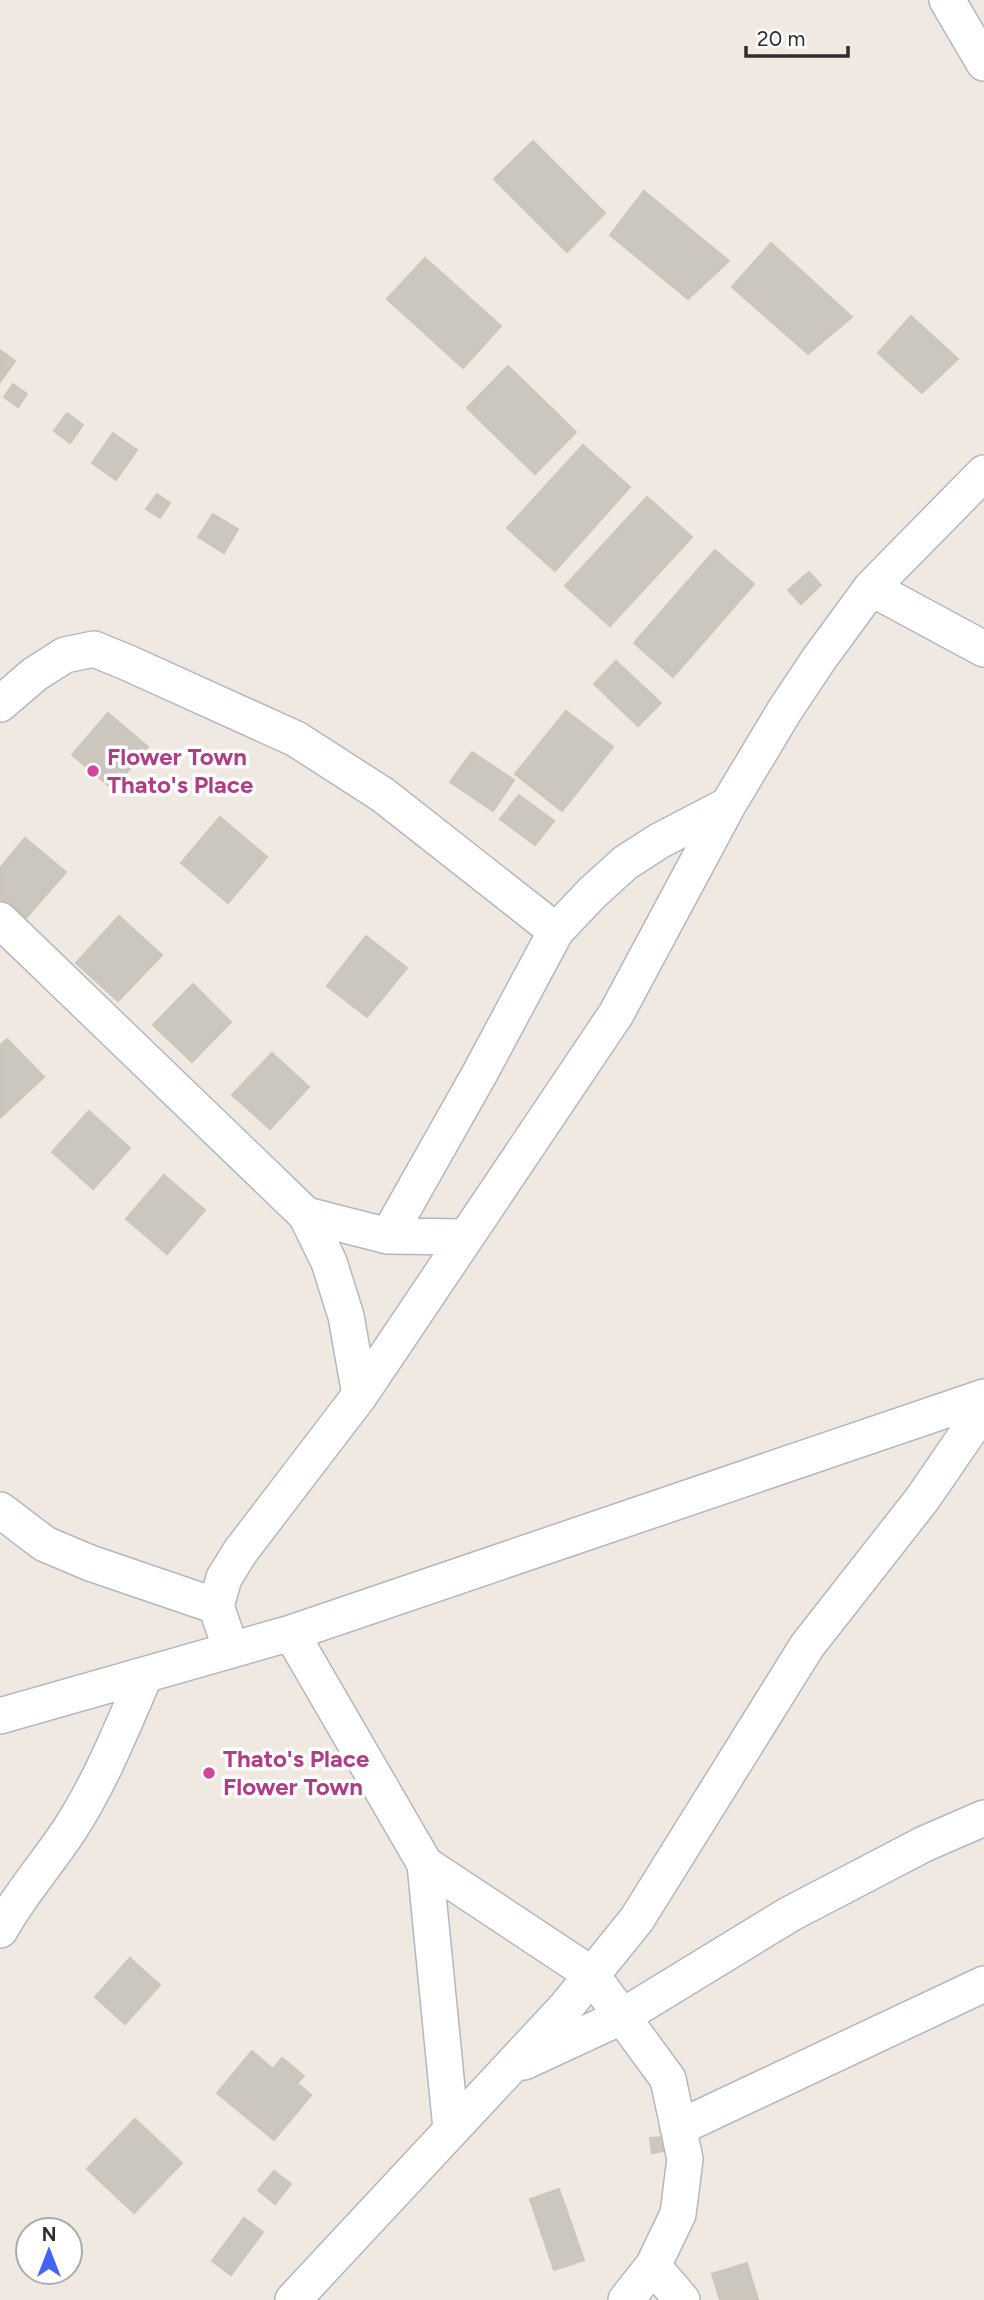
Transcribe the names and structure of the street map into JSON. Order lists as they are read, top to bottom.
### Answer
{
  "places": ["Flower Town Thato's Place", "Thato's Place Flower Town"],
  "scale_bar": "20 m",
  "north": "top"
}
